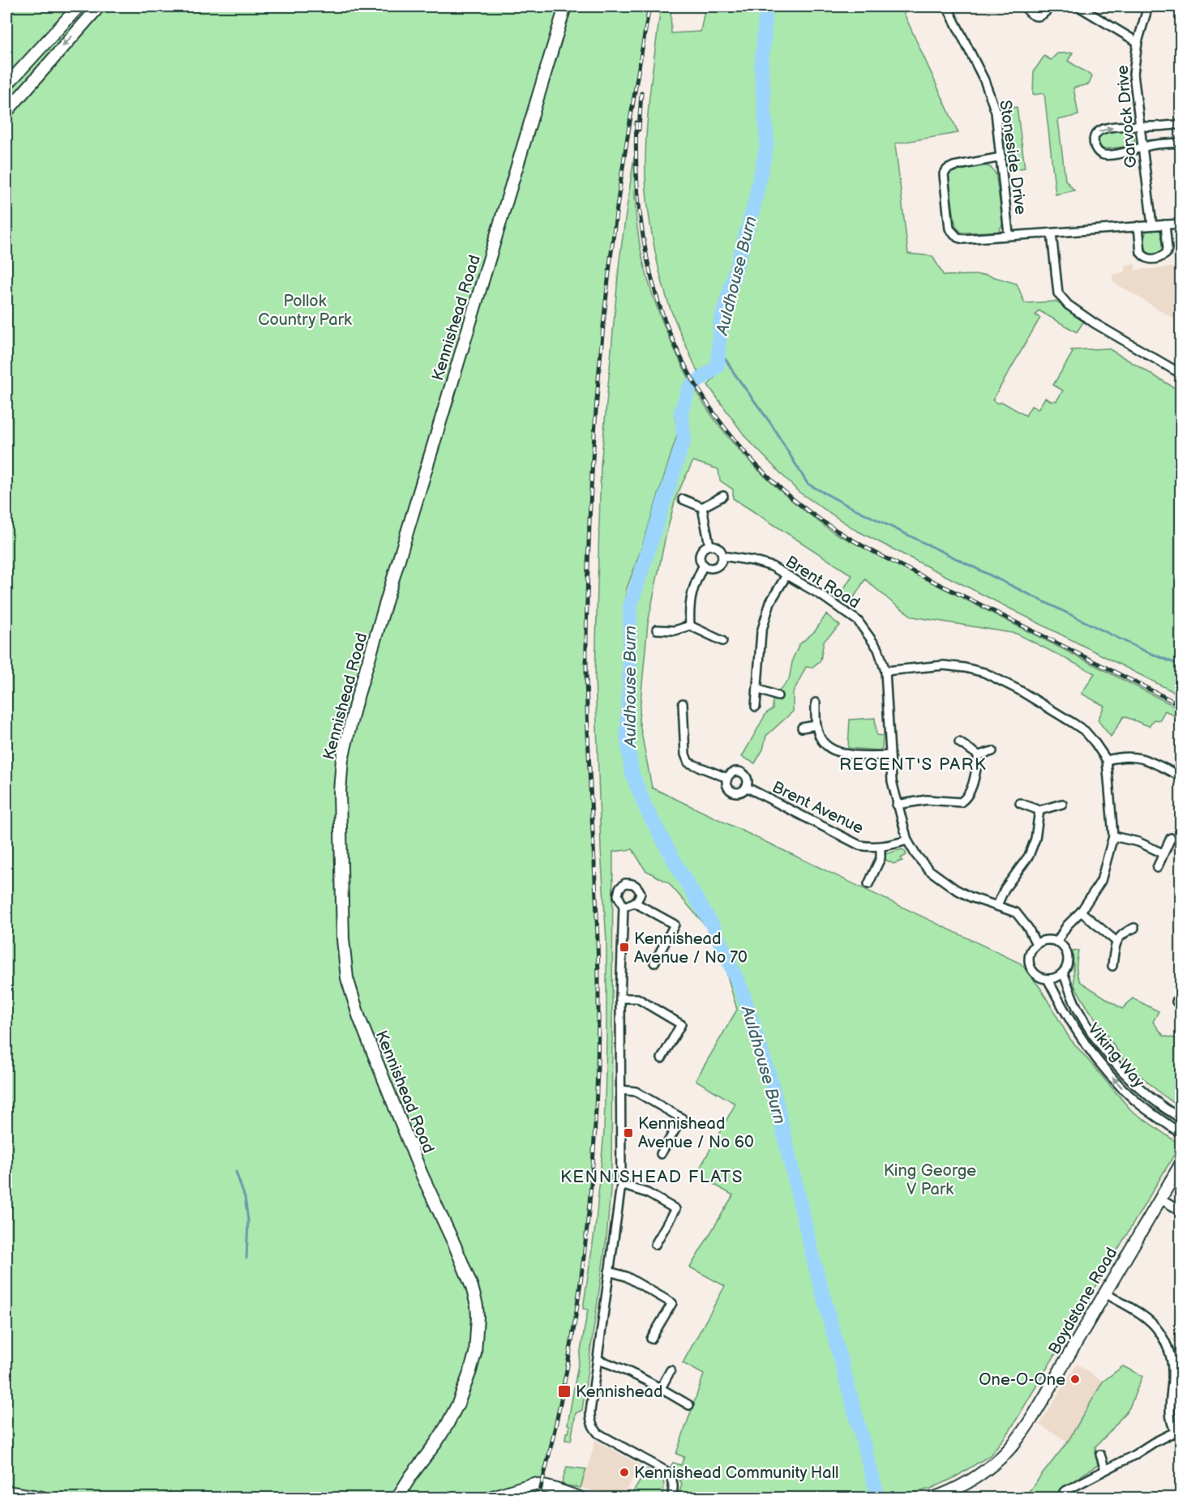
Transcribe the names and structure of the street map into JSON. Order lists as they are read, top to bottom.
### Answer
{
  "streets": {
    "street": [
      "Garvock Drive",
      "Stoneside Drive",
      "Kennishead Road",
      "Brent Road",
      "Brent Avenue",
      "Viking Way",
      "Boydstone Road"
    ]
  },
  "crossings": [
    ["Brent Road", "Brent Avenue"],
    ["Brent Road", "Viking Way"]
  ],
  "districts": ["REGENT'S PARK", "KENNISHEAD FLATS"],
  "water": ["Auldhouse Burn"],
  "parks": ["Pollok Country Park", "King George V Park"],
  "places": {
    "transit": ["Kennishead Avenue / No 70", "Kennishead Avenue / No 60", "Kennishead"],
    "other": ["One-O-One", "Kennishead Community Hall"]
  }
}
